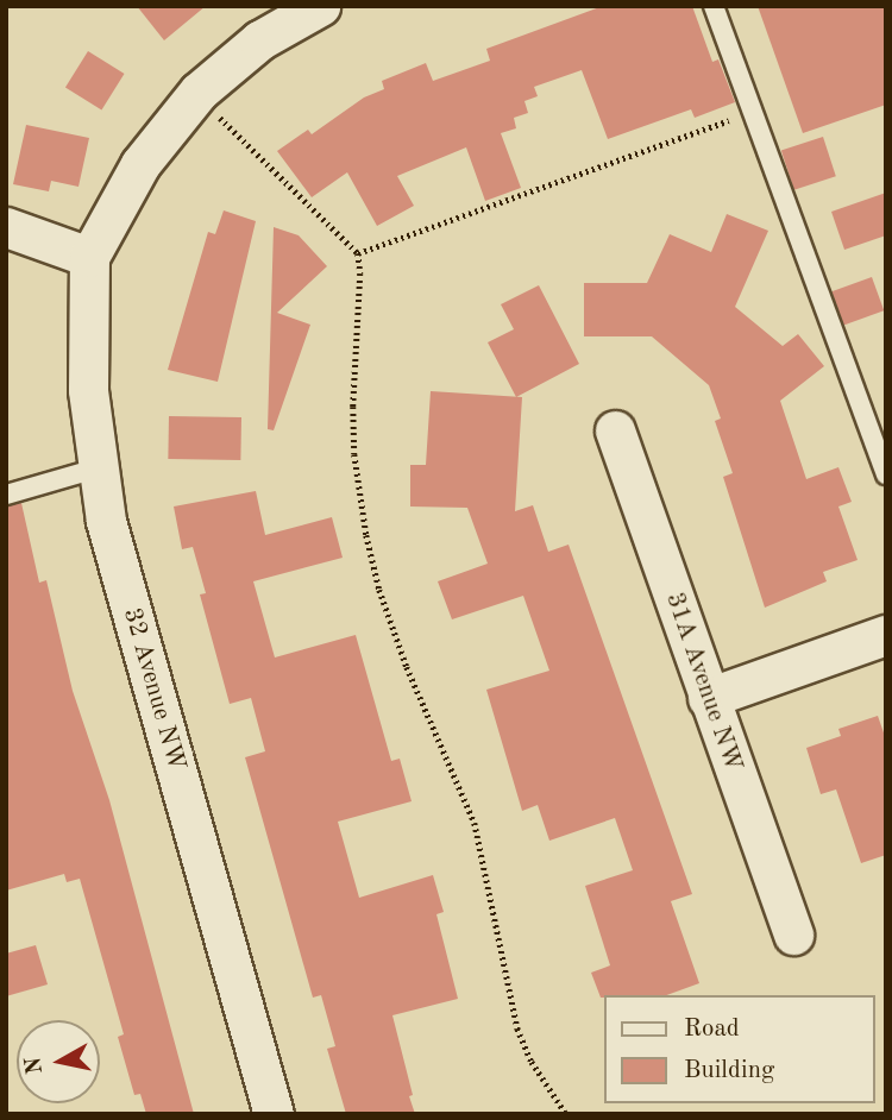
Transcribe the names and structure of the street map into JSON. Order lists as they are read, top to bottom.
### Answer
{
  "streets": {
    "street": ["31A Avenue NW", "32 Avenue NW"]
  },
  "legend": ["Road", "Building"],
  "north": "left"
}
